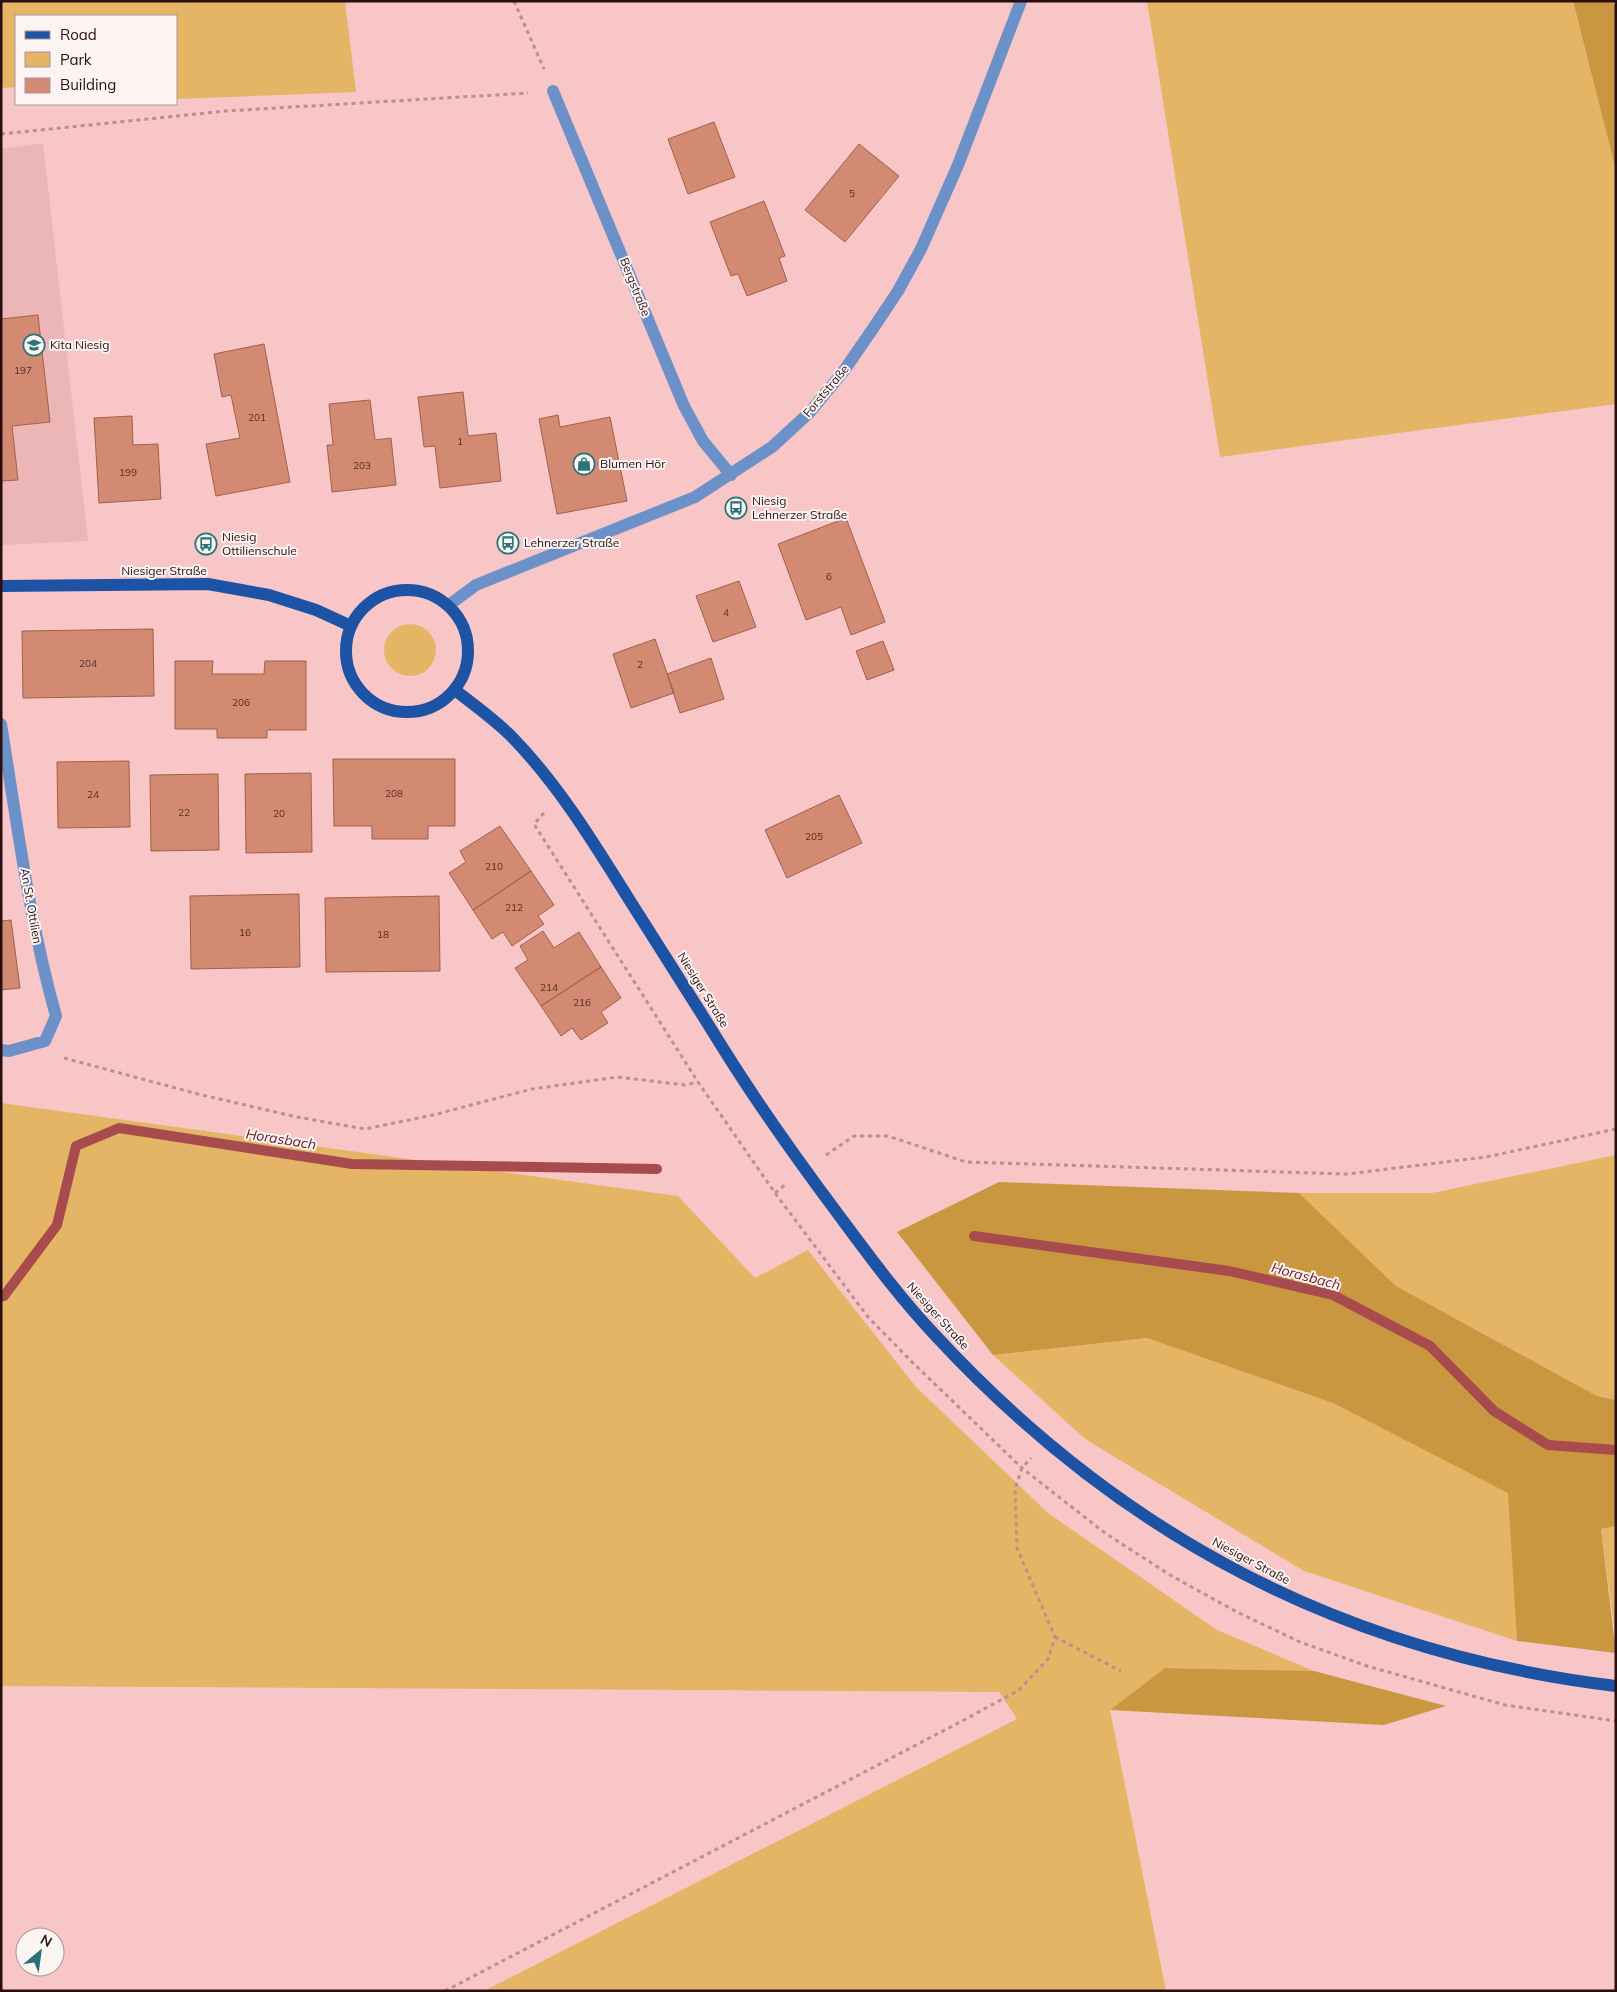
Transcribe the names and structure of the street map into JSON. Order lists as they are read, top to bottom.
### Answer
{
  "streets": {
    "main road": ["Niesiger Straße"],
    "street": ["Bergstraße", "Forststraße", "An St. Ottilien"]
  },
  "crossings": [
    ["Bergstraße", "Forststraße"],
    ["Forststraße", "Niesiger Straße"]
  ],
  "water": ["Horasbach"],
  "places": {
    "school or university": ["Kita Niesig"],
    "shop": ["Blumen Hör"],
    "bus stop": ["Niesig Lehnerzer Straße", "Lehnerzer Straße", "Niesig Ottilienschule"]
  },
  "house_numbers": [
    "5",
    "197",
    "201",
    "1",
    "203",
    "199",
    "6",
    "4",
    "204",
    "2",
    "206",
    "208",
    "24",
    "22",
    "20",
    "205",
    "210",
    "212",
    "16",
    "18",
    "214",
    "216"
  ],
  "legend": ["Road", "Park", "Building"],
  "north": "top right"
}
